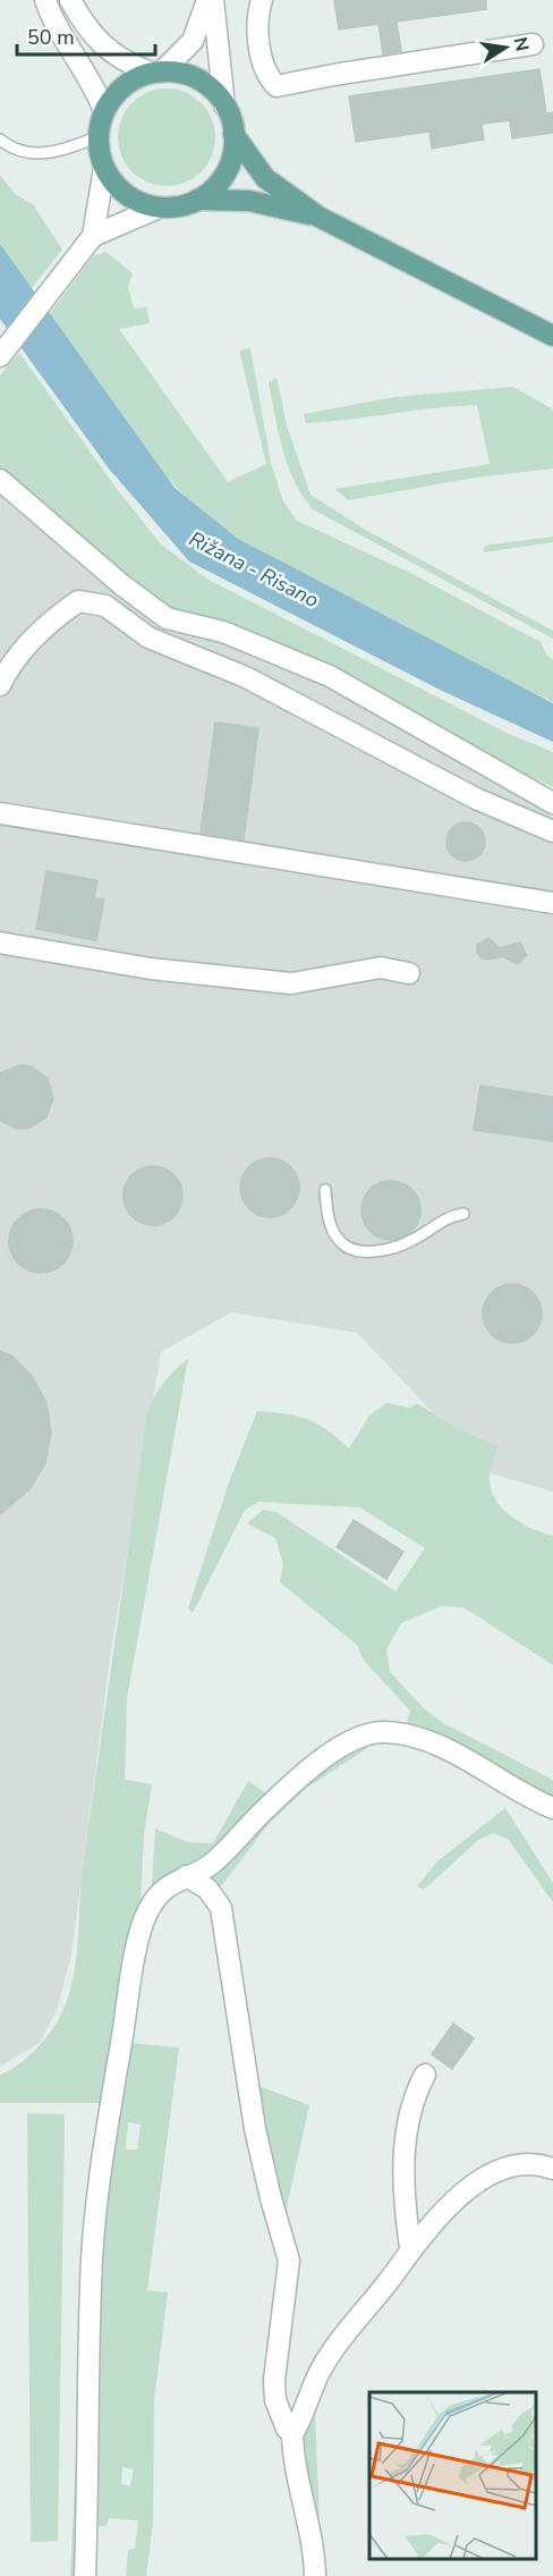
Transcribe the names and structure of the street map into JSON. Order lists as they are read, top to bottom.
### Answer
{
  "water": ["Rižana - Risano"],
  "scale_bar": "50 m",
  "north": "right"
}
